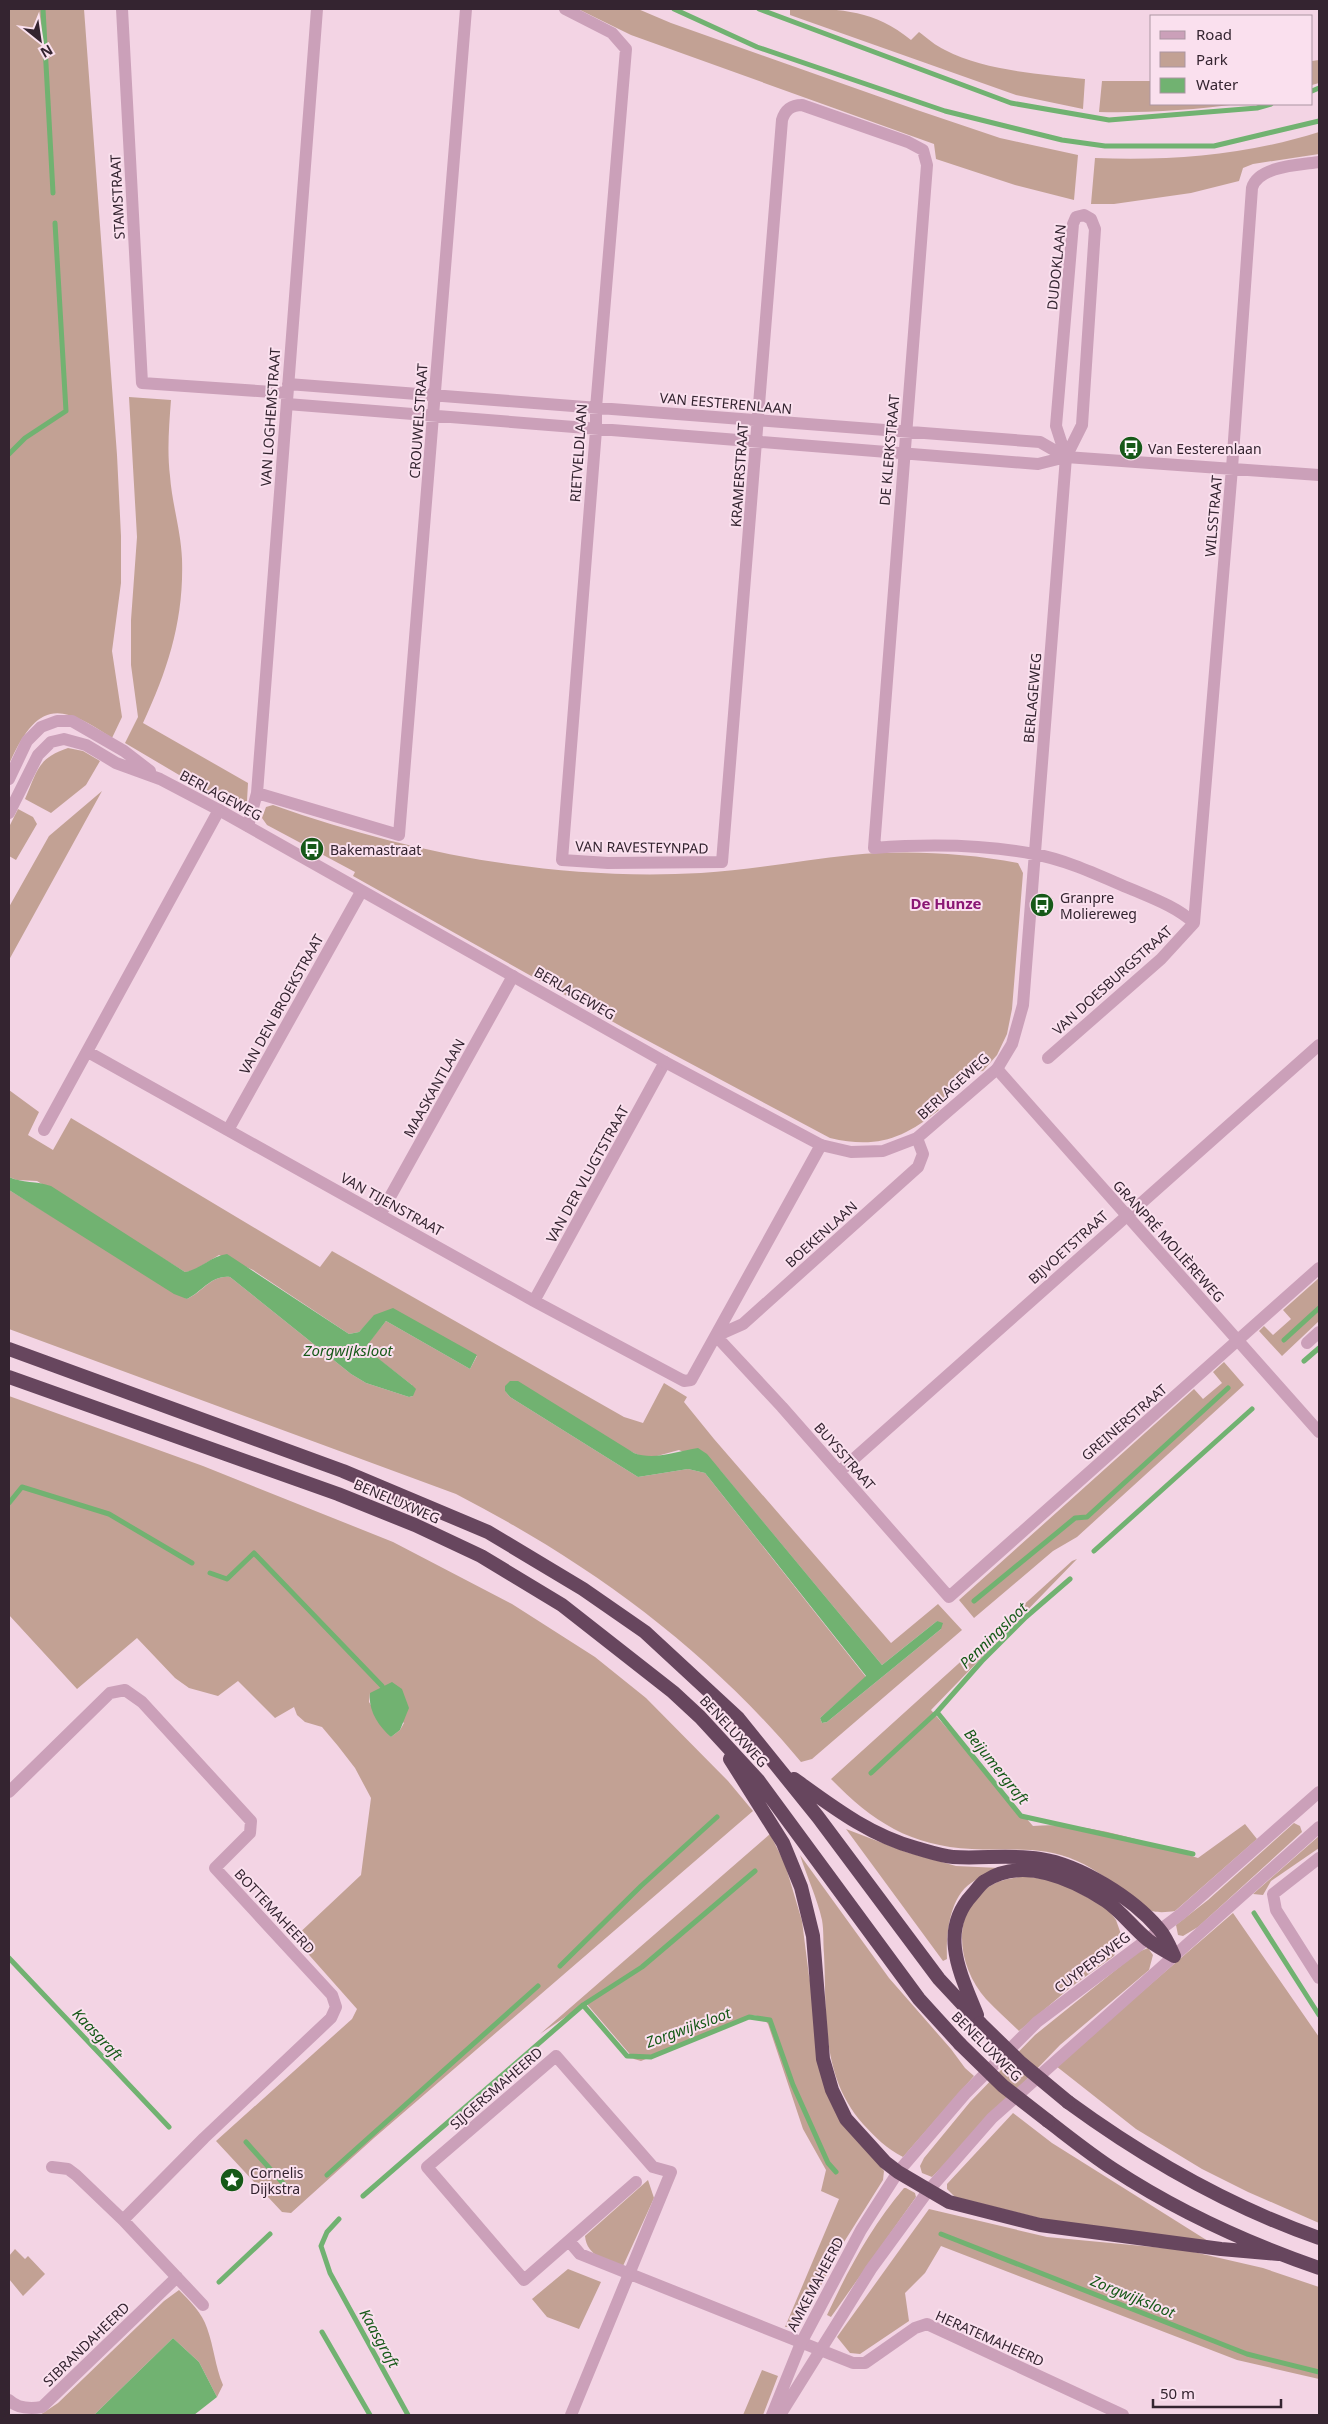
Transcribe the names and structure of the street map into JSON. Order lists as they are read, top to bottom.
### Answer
{
  "streets": {
    "highway": ["BENELUXWEG"],
    "street": [
      "STAMSTRAAT",
      "DUDOKLAAN",
      "VAN EESTERENLAAN",
      "VAN LOGHEMSTRAAT",
      "CROUWELSTRAAT",
      "DE KLERKSTRAAT",
      "RIETVELDLAAN",
      "KRAMERSTRAAT",
      "WILSSTRAAT",
      "BERLAGEWEG",
      "VAN RAVESTEYNPAD",
      "VAN DOESBURGSTRAAT",
      "VAN DEN BROEKSTRAAT",
      "MAASKANTLAAN",
      "VAN DER VLUGTSTRAAT",
      "VAN TIJENSTRAAT",
      "BOEKENLAAN",
      "GRANPRÉ MOLIÈREWEG",
      "BIJVOETSTRAAT",
      "GREINERSTRAAT",
      "BUYSSTRAAT",
      "BOTTEMAHEERD",
      "CUYPERSWEG",
      "SIJGERSMAHEERD",
      "AMKEMAHEERD",
      "HERATEMAHEERD",
      "SIBRANDAHEERD"
    ]
  },
  "crossings": [
    ["STAMSTRAAT", "VAN EESTERENLAAN"],
    ["DUDOKLAAN", "VAN EESTERENLAAN"],
    ["DUDOKLAAN", "BERLAGEWEG"],
    ["VAN EESTERENLAAN", "VAN LOGHEMSTRAAT"],
    ["VAN EESTERENLAAN", "CROUWELSTRAAT"],
    ["VAN EESTERENLAAN", "DE KLERKSTRAAT"],
    ["VAN EESTERENLAAN", "RIETVELDLAAN"],
    ["VAN EESTERENLAAN", "KRAMERSTRAAT"],
    ["VAN EESTERENLAAN", "BERLAGEWEG"],
    ["VAN LOGHEMSTRAAT", "CROUWELSTRAAT"],
    ["VAN LOGHEMSTRAAT", "BERLAGEWEG"],
    ["DE KLERKSTRAAT", "KRAMERSTRAAT"],
    ["DE KLERKSTRAAT", "BERLAGEWEG"],
    ["RIETVELDLAAN", "VAN RAVESTEYNPAD"],
    ["KRAMERSTRAAT", "VAN RAVESTEYNPAD"],
    ["WILSSTRAAT", "VAN DOESBURGSTRAAT"],
    ["BERLAGEWEG", "VAN DEN BROEKSTRAAT"],
    ["BERLAGEWEG", "MAASKANTLAAN"],
    ["BERLAGEWEG", "VAN DER VLUGTSTRAAT"],
    ["BERLAGEWEG", "BOEKENLAAN"],
    ["BERLAGEWEG", "GRANPRÉ MOLIÈREWEG"],
    ["VAN DEN BROEKSTRAAT", "VAN TIJENSTRAAT"],
    ["MAASKANTLAAN", "VAN TIJENSTRAAT"],
    ["VAN DER VLUGTSTRAAT", "VAN TIJENSTRAAT"],
    ["VAN TIJENSTRAAT", "BOEKENLAAN"],
    ["BOEKENLAAN", "BUYSSTRAAT"],
    ["GRANPRÉ MOLIÈREWEG", "BIJVOETSTRAAT"],
    ["GRANPRÉ MOLIÈREWEG", "GREINERSTRAAT"],
    ["BIJVOETSTRAAT", "BUYSSTRAAT"],
    ["GREINERSTRAAT", "BUYSSTRAAT"],
    ["CUYPERSWEG", "AMKEMAHEERD"]
  ],
  "districts": ["De Hunze"],
  "water": [
    "Zorgwijksloot",
    "Penningsloot",
    "Beijumergraft",
    "Kaasgraft"
  ],
  "places": {
    "bus stop": ["Van Eesterenlaan", "Bakemastraat", "Granpre Moliereweg"],
    "place": ["Cornelis Dijkstra"]
  },
  "legend": ["Road", "Park", "Water"],
  "scale_bar": "50 m",
  "north": "bottom right"
}
